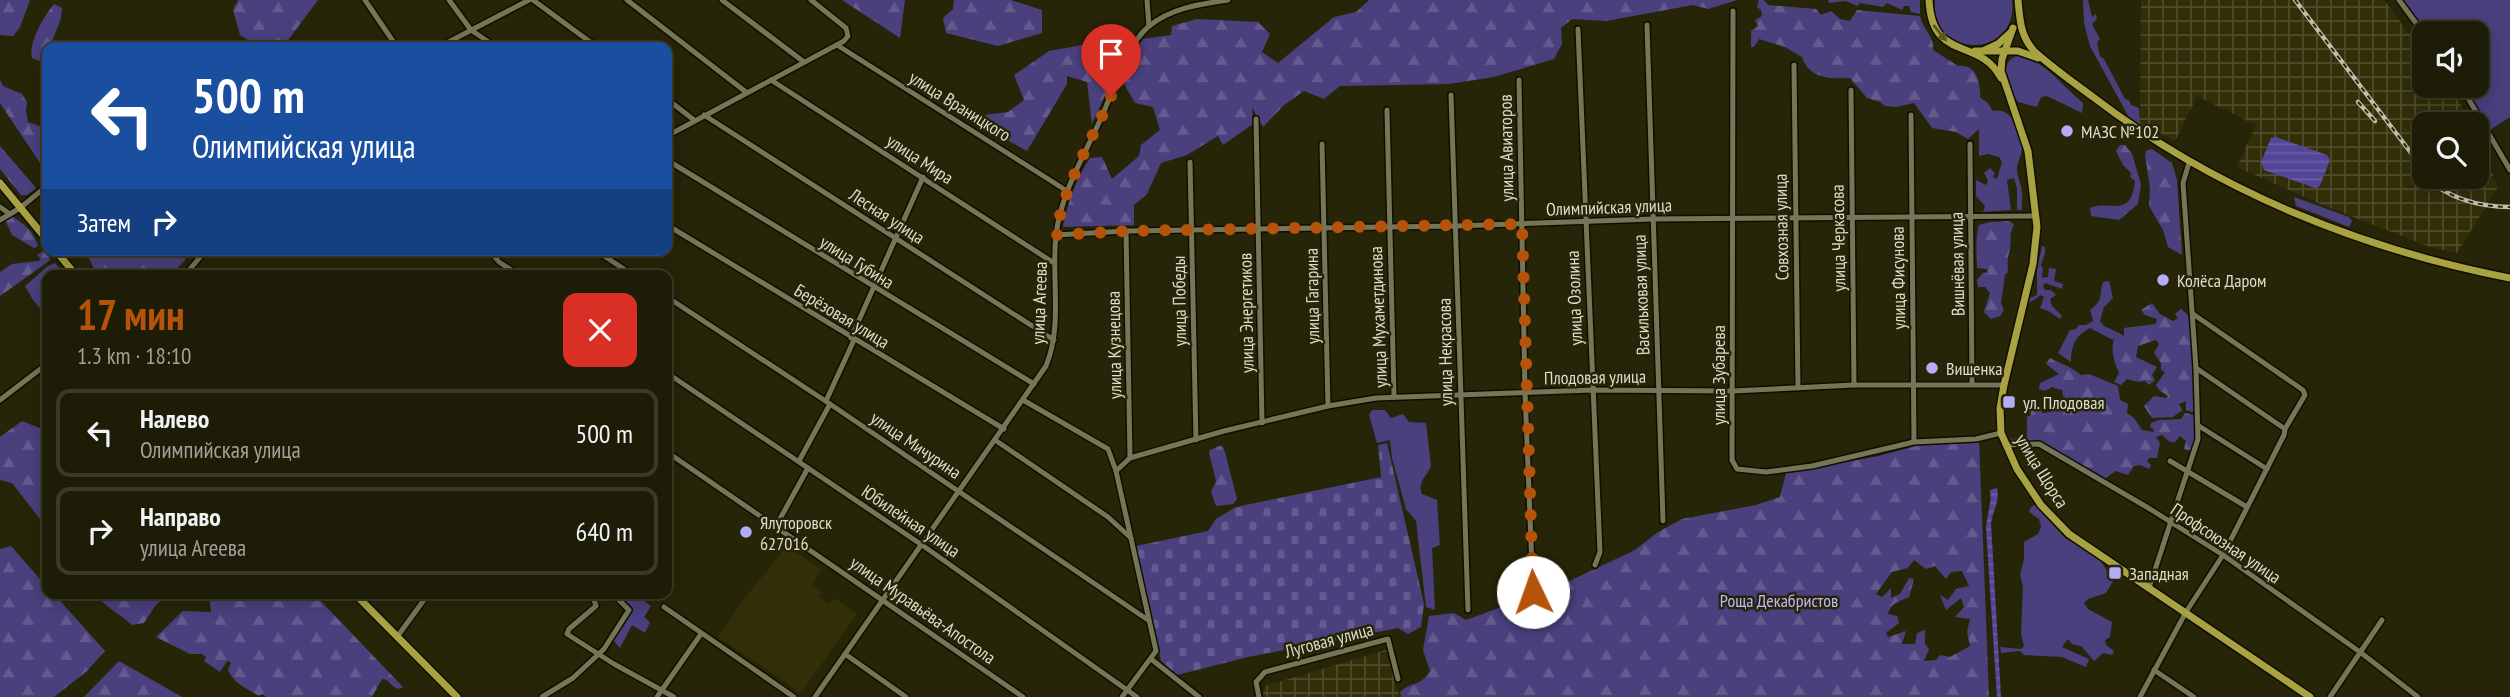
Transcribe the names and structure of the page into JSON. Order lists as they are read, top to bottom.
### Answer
{
  "streets": {
    "main road": ["улица Щорса"],
    "street": [
      "улица Враницкого",
      "улица Авиаторов",
      "улица Мира",
      "Олимпийская улица",
      "Лесная улица",
      "Совхозная улица",
      "улица Черкасова",
      "улица Губина",
      "Вишнёвая улица",
      "улица Фисунова",
      "Васильковая улица",
      "улица Гагарина",
      "улица Озолина",
      "улица Победы",
      "улица Агеева",
      "улица Энергетиков",
      "Берёзовая улица",
      "улица Мухаметдинова",
      "улица Кузнецова",
      "улица Некрасова",
      "улица Зубарева",
      "Плодовая улица",
      "улица Мичурина",
      "Юбилейная улица",
      "Профсоюзная улица",
      "улица Муравьёва-Апостола",
      "Луговая улица"
    ]
  },
  "crossings": [
    ["улица Враницкого", "улица Агеева"],
    ["улица Авиаторов", "Олимпийская улица"],
    ["улица Авиаторов", "Плодовая улица"],
    ["улица Мира", "улица Агеева"],
    ["Олимпийская улица", "Совхозная улица"],
    ["Олимпийская улица", "улица Черкасова"],
    ["Олимпийская улица", "Вишнёвая улица"],
    ["Олимпийская улица", "улица Фисунова"],
    ["Олимпийская улица", "Васильковая улица"],
    ["Олимпийская улица", "улица Гагарина"],
    ["Олимпийская улица", "улица Озолина"],
    ["Олимпийская улица", "улица Победы"],
    ["Олимпийская улица", "улица Агеева"],
    ["Олимпийская улица", "улица Энергетиков"],
    ["Олимпийская улица", "улица Мухаметдинова"],
    ["Олимпийская улица", "улица Кузнецова"],
    ["Олимпийская улица", "улица Некрасова"],
    ["Олимпийская улица", "улица Зубарева"],
    ["Олимпийская улица", "улица Щорса"],
    ["Лесная улица", "улица Агеева"],
    ["Совхозная улица", "Плодовая улица"],
    ["улица Черкасова", "Плодовая улица"],
    ["улица Губина", "улица Агеева"],
    ["Вишнёвая улица", "Плодовая улица"],
    ["улица Фисунова", "улица Зубарева"],
    ["улица Фисунова", "Плодовая улица"],
    ["Васильковая улица", "Плодовая улица"],
    ["улица Гагарина", "Плодовая улица"],
    ["улица Озолина", "Плодовая улица"],
    ["улица Победы", "Плодовая улица"],
    ["улица Агеева", "Берёзовая улица"],
    ["улица Агеева", "улица Мичурина"],
    ["улица Агеева", "Юбилейная улица"],
    ["улица Агеева", "улица Муравьёва-Апостола"],
    ["улица Энергетиков", "Плодовая улица"],
    ["улица Мухаметдинова", "Плодовая улица"],
    ["улица Кузнецова", "Плодовая улица"],
    ["улица Некрасова", "Плодовая улица"],
    ["улица Зубарева", "Плодовая улица"],
    ["улица Зубарева", "улица Щорса"],
    ["Плодовая улица", "улица Щорса"],
    ["улица Щорса", "Профсоюзная улица"]
  ],
  "parks": ["Роща Декабристов"],
  "places": {
    "other": [
      "МАЗС №102",
      "Колёса Даром",
      "Вишенка",
      "Ялуторовск 627016"
    ],
    "transit": ["ул. Плодовая", "Западная"]
  },
  "page": {
    "turn": ["500 m", "Олимпийская улица"],
    "then": "Затем",
    "heading": ["17 мин", "1.3 km · 18:10"],
    "list": [
      {
        "name": "Налево",
        "note": "Олимпийская улица",
        "value": "500 m"
      },
      {
        "name": "Направо",
        "note": "улица Агеева",
        "value": "640 m"
      }
    ]
  }
}
